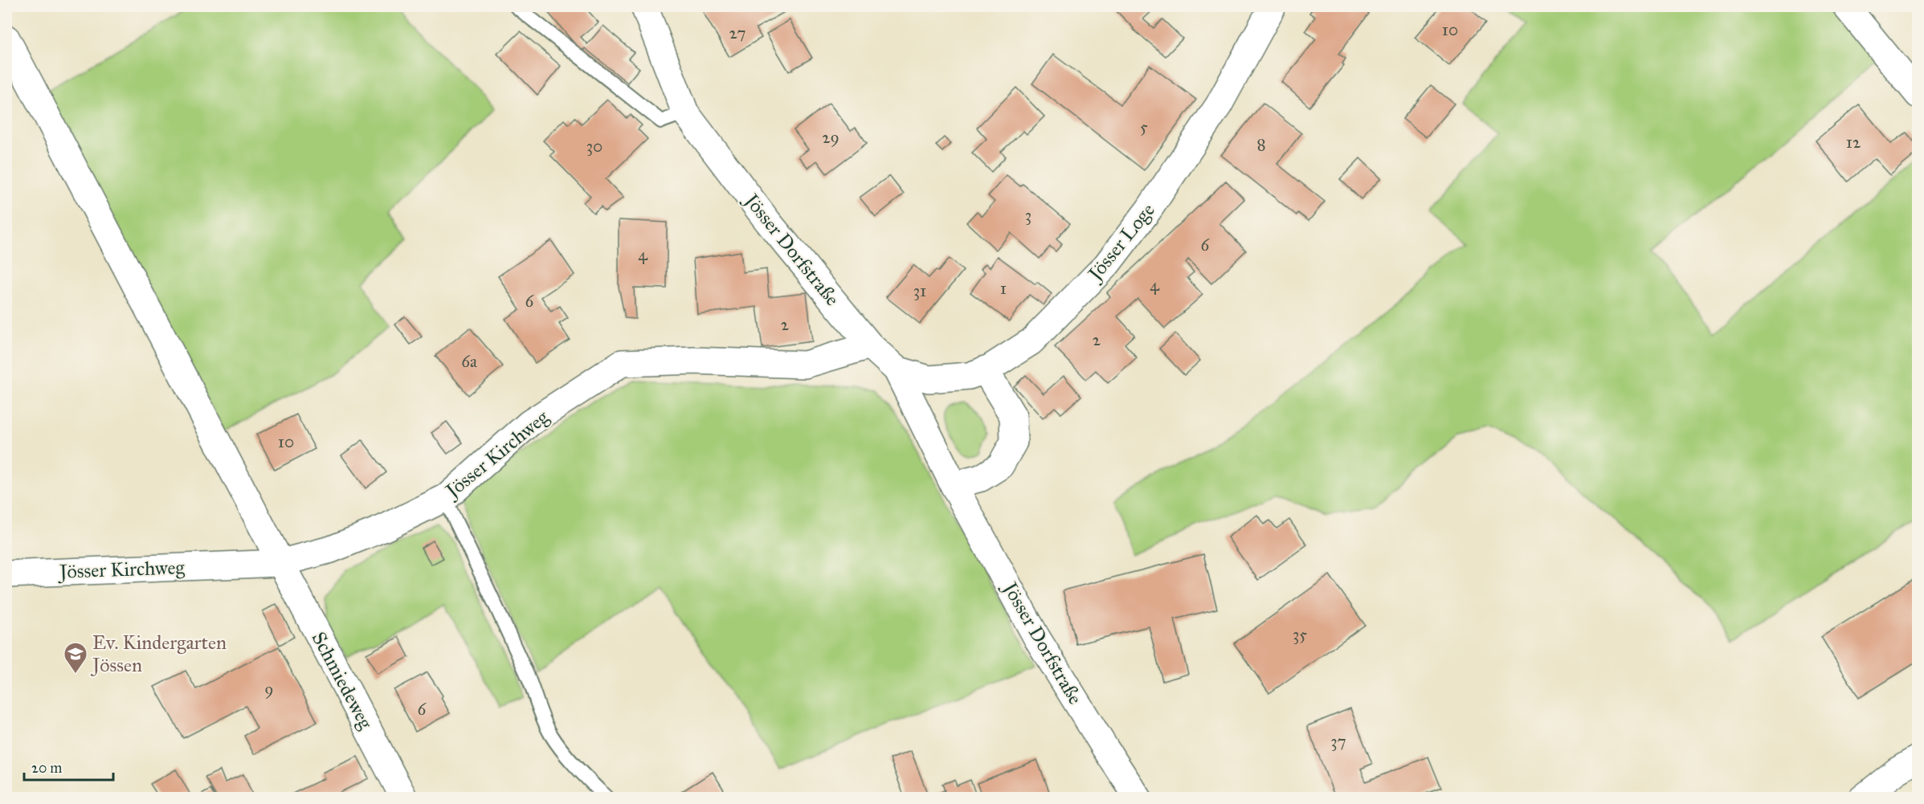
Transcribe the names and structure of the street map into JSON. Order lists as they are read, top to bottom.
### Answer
{
  "streets": {
    "street": [
      "Jösser Loge",
      "Jösser Dorfstraße",
      "Jösser Kirchweg",
      "Schmiedeweg"
    ]
  },
  "crossings": [
    ["Jösser Loge", "Jösser Dorfstraße"],
    ["Jösser Dorfstraße", "Jösser Kirchweg"],
    ["Jösser Kirchweg", "Schmiedeweg"]
  ],
  "places": {
    "school or university": ["Ev. Kindergarten Jössen"]
  },
  "house_numbers": [
    "10",
    "27",
    "5",
    "29",
    "12",
    "8",
    "30",
    "3",
    "6",
    "4",
    "4",
    "1",
    "31",
    "6",
    "2",
    "2",
    "6a",
    "10",
    "35",
    "9",
    "6",
    "37"
  ],
  "scale_bar": "20 m"
}
